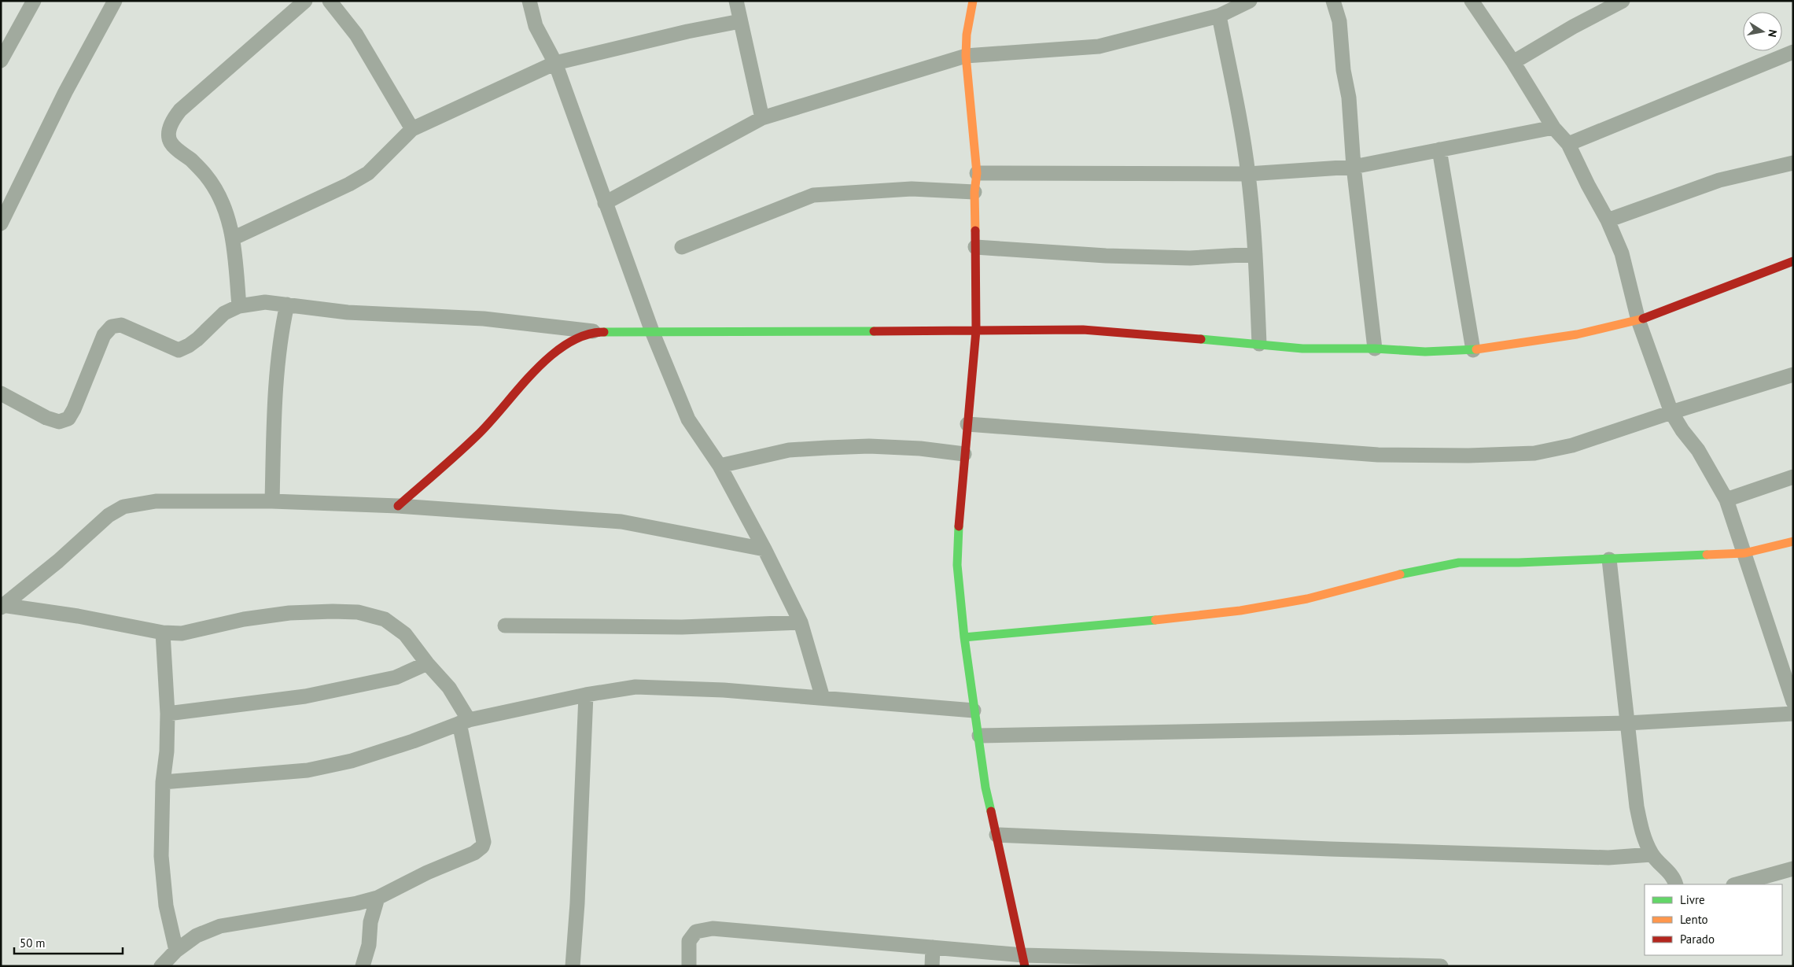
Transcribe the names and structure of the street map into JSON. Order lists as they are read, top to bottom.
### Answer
{
  "legend": ["Livre", "Lento", "Parado"],
  "scale_bar": "50 m",
  "north": "right"
}
